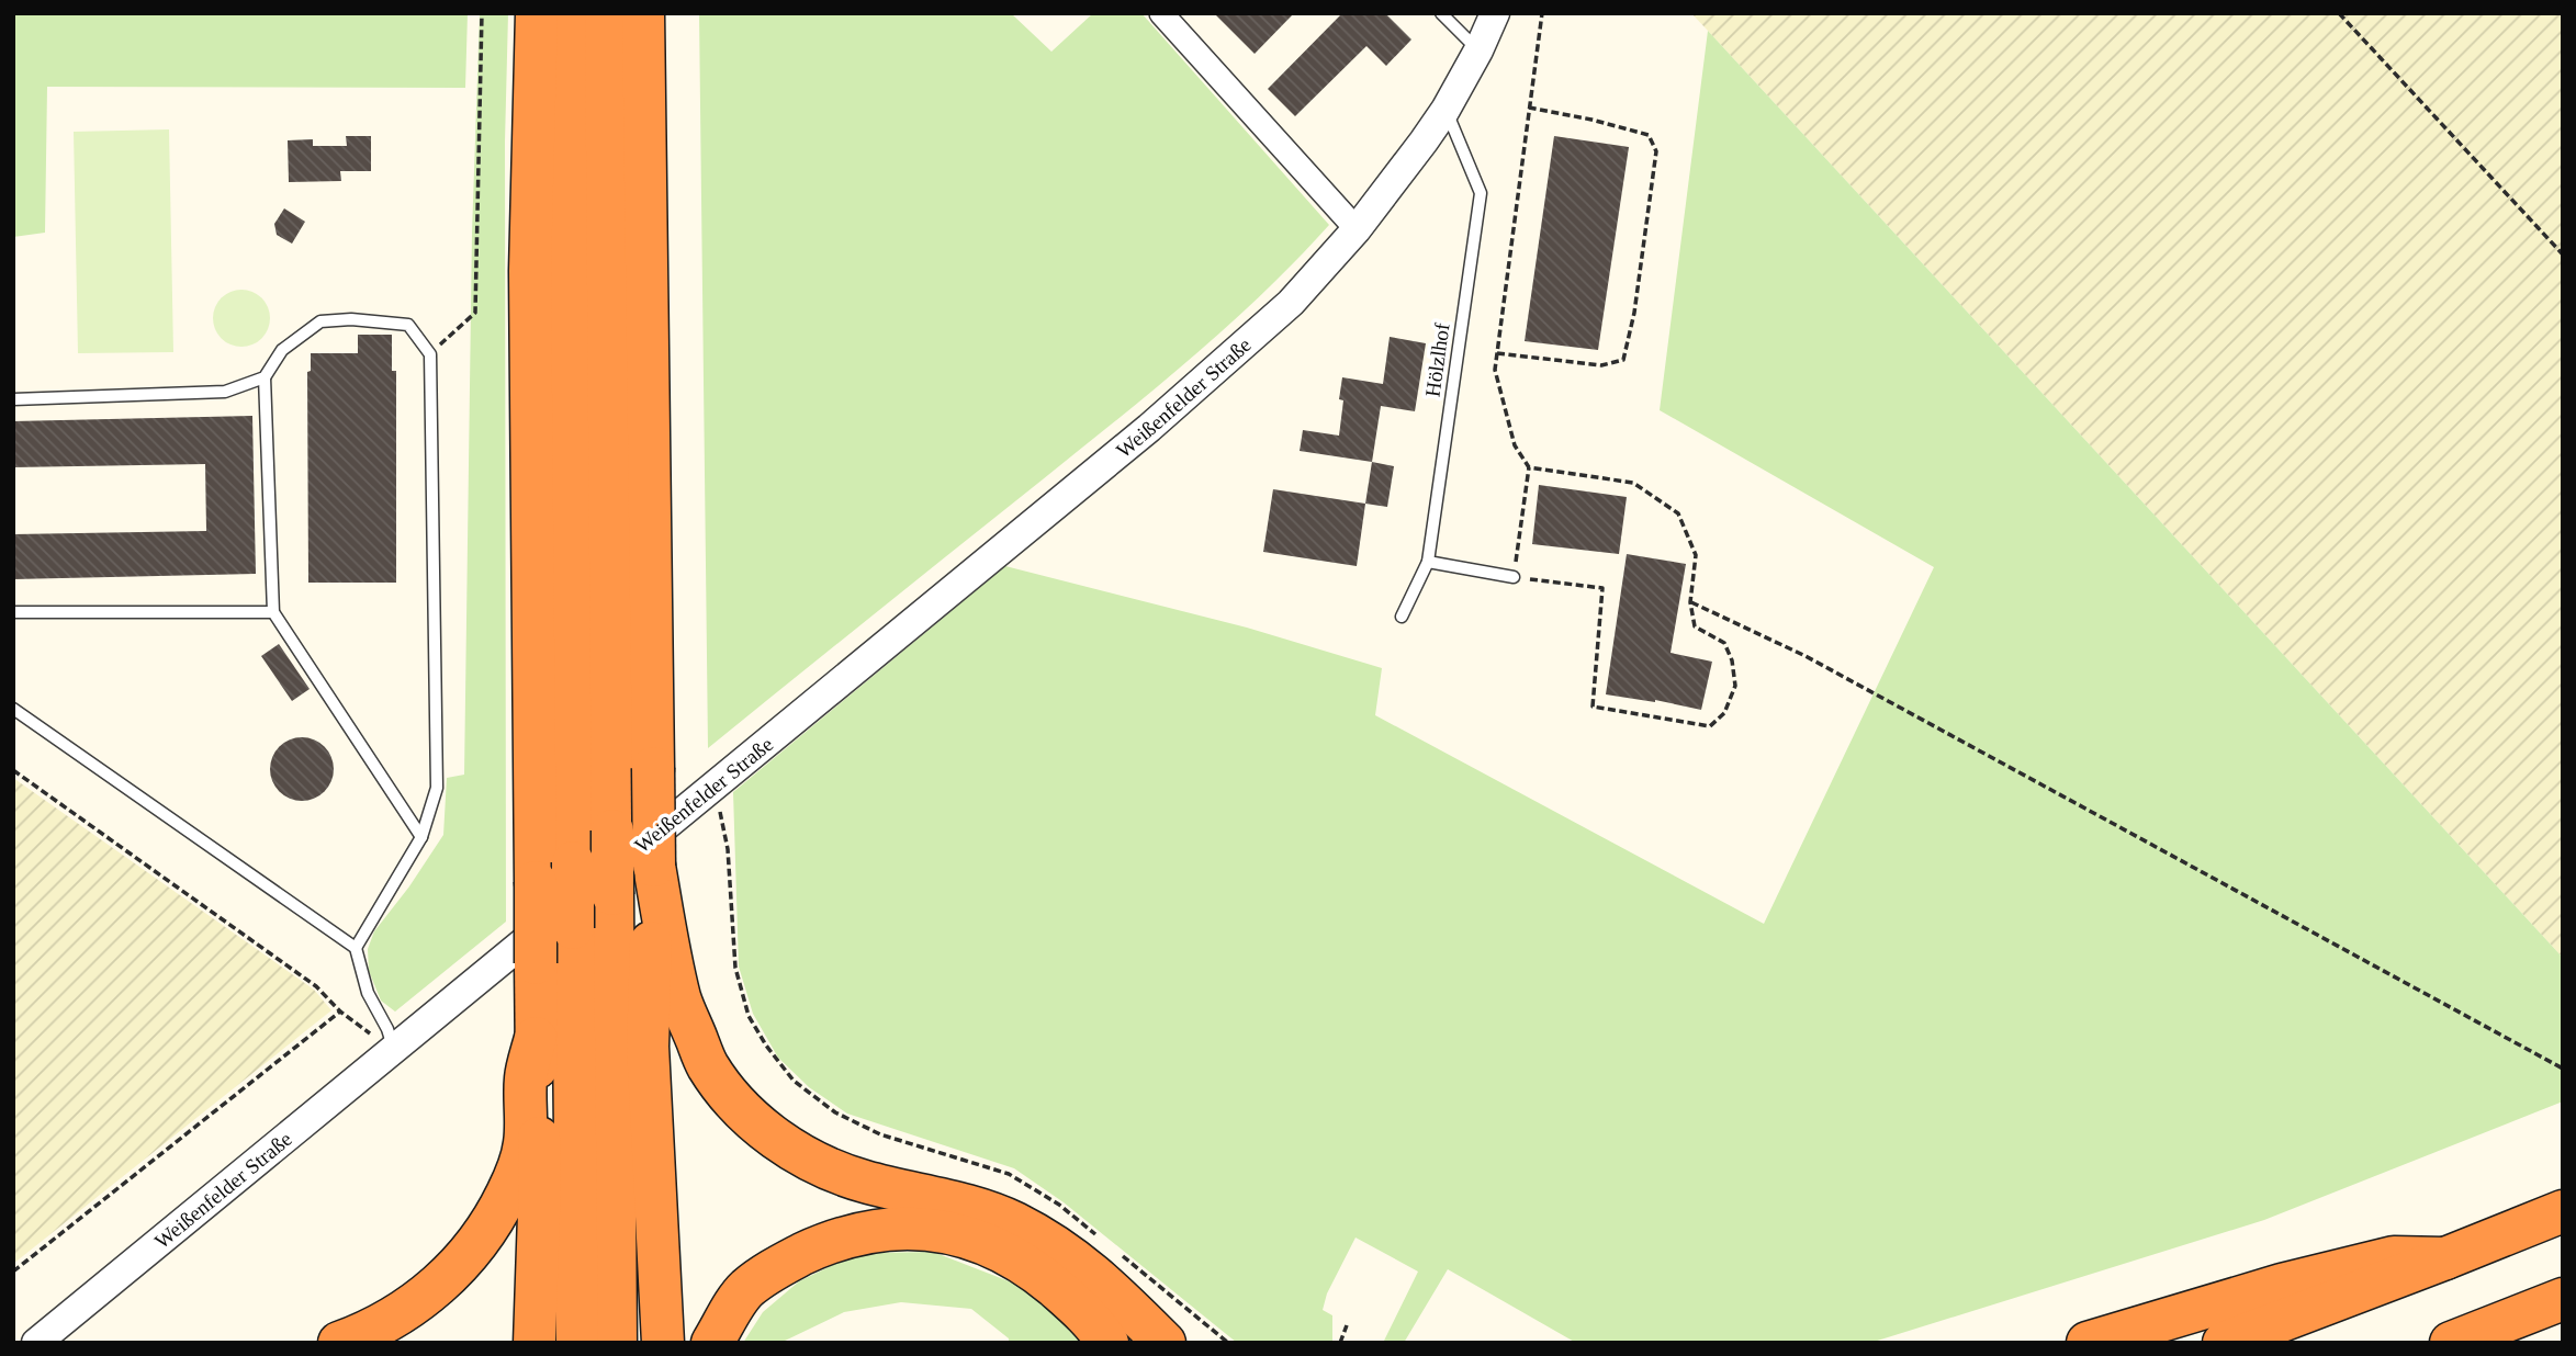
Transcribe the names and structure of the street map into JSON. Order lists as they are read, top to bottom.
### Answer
{
  "streets": {
    "street": ["Weißenfelder Straße"],
    "lane": ["Hölzlhof"]
  },
  "crossings": [
    ["Hölzlhof", "Weißenfelder Straße"]
  ]
}
